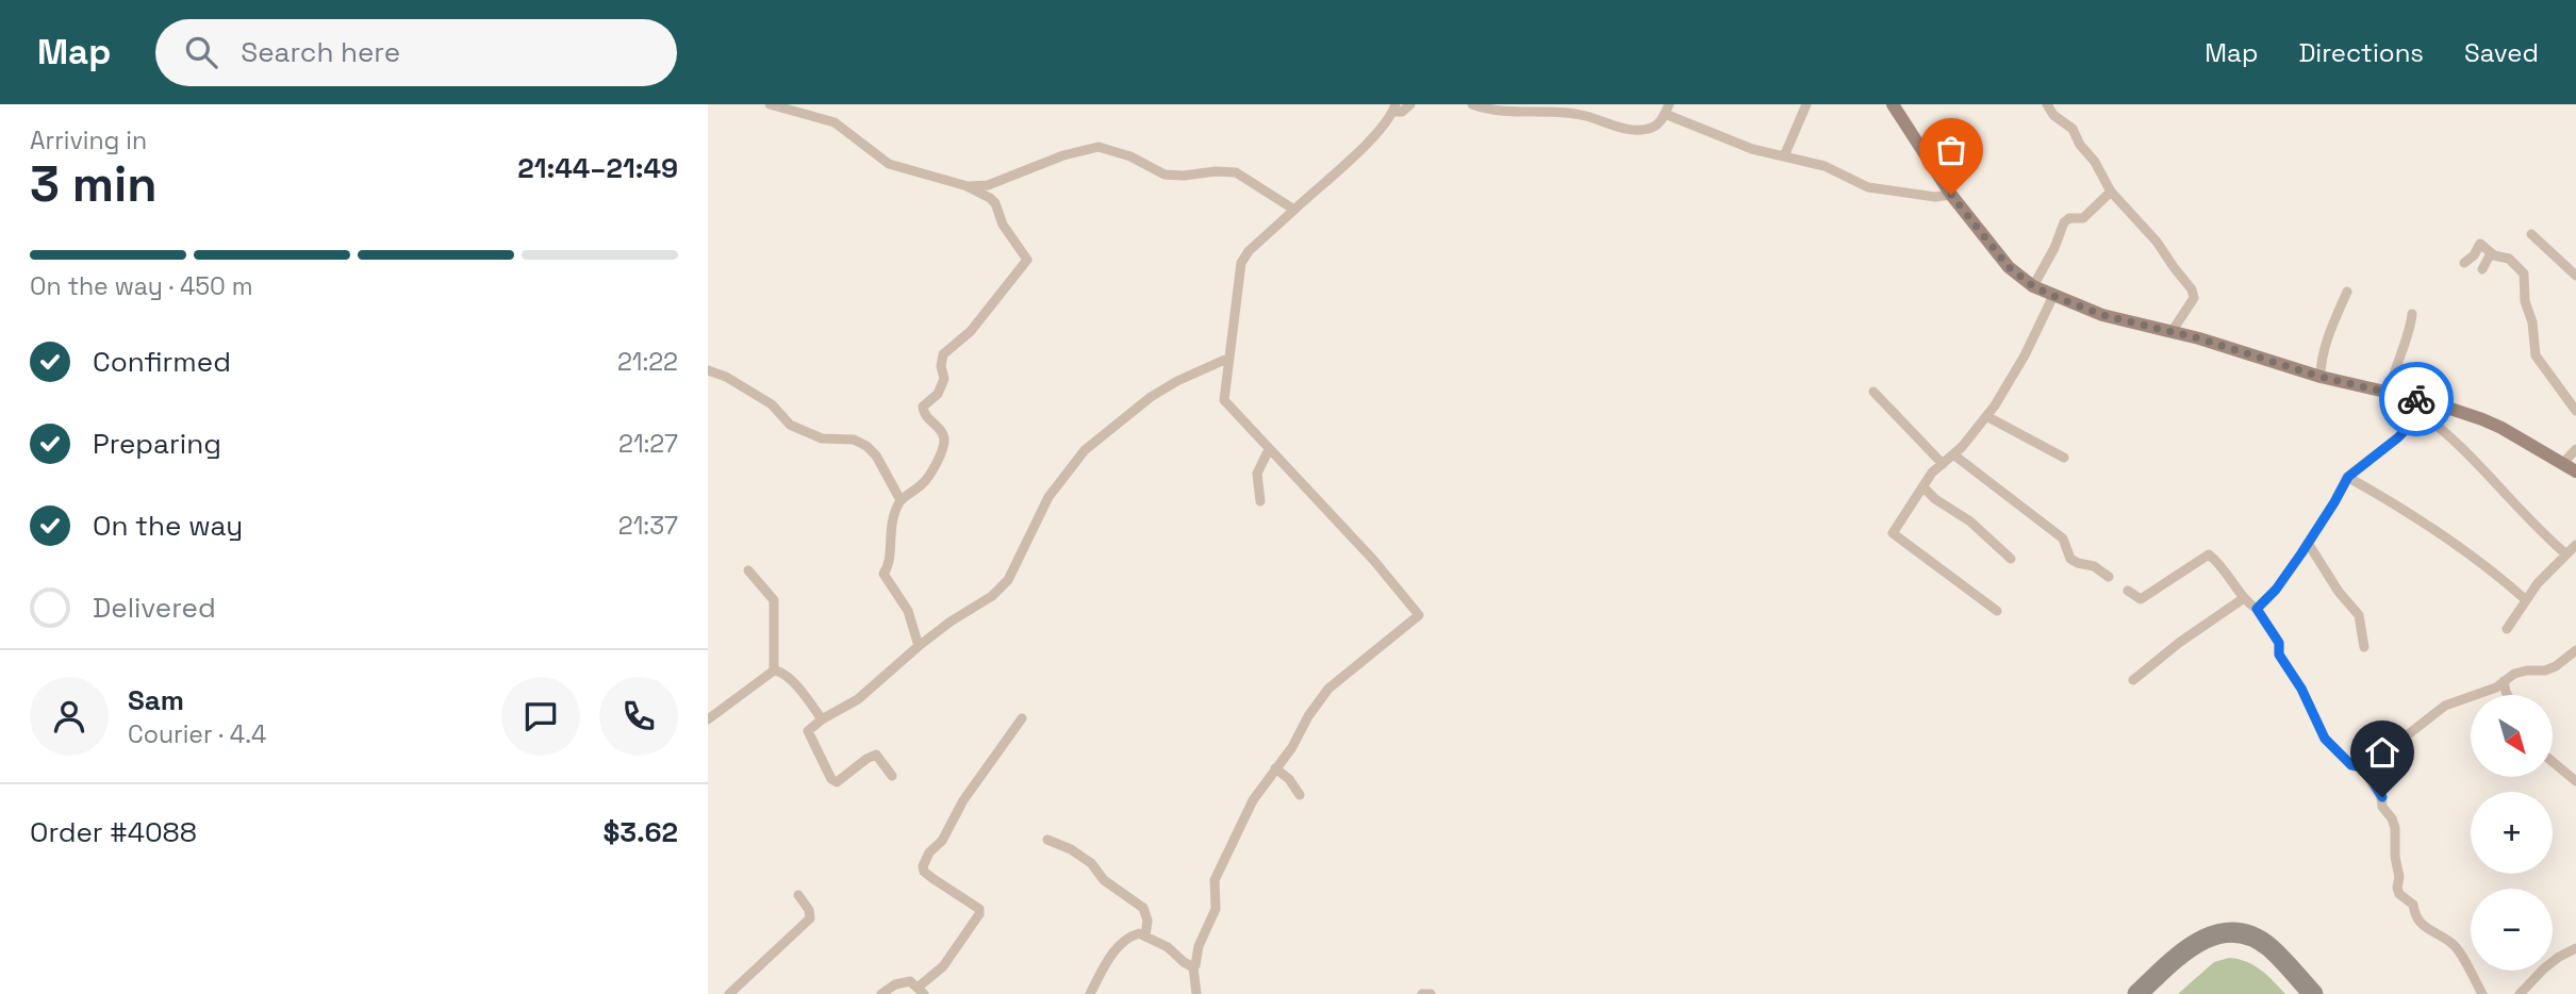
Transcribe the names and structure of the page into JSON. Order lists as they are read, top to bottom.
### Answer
{
  "north": "bottom right",
  "page": {
    "header": "Map",
    "search": "Search here",
    "nav": ["Map", "Directions", "Saved"],
    "heading": ["3 min", "Arriving in", "21:44–21:49"],
    "panel": [
      "Sam",
      "Courier · 4.4",
      "Order #4088",
      "$3.62"
    ],
    "bar": "On the way · 450 m",
    "list": [
      ["Confirmed", "21:22"],
      ["Preparing", "21:27"],
      ["On the way", "21:37"],
      "Delivered"
    ],
    "map_buttons": ["+", "−"]
  }
}
